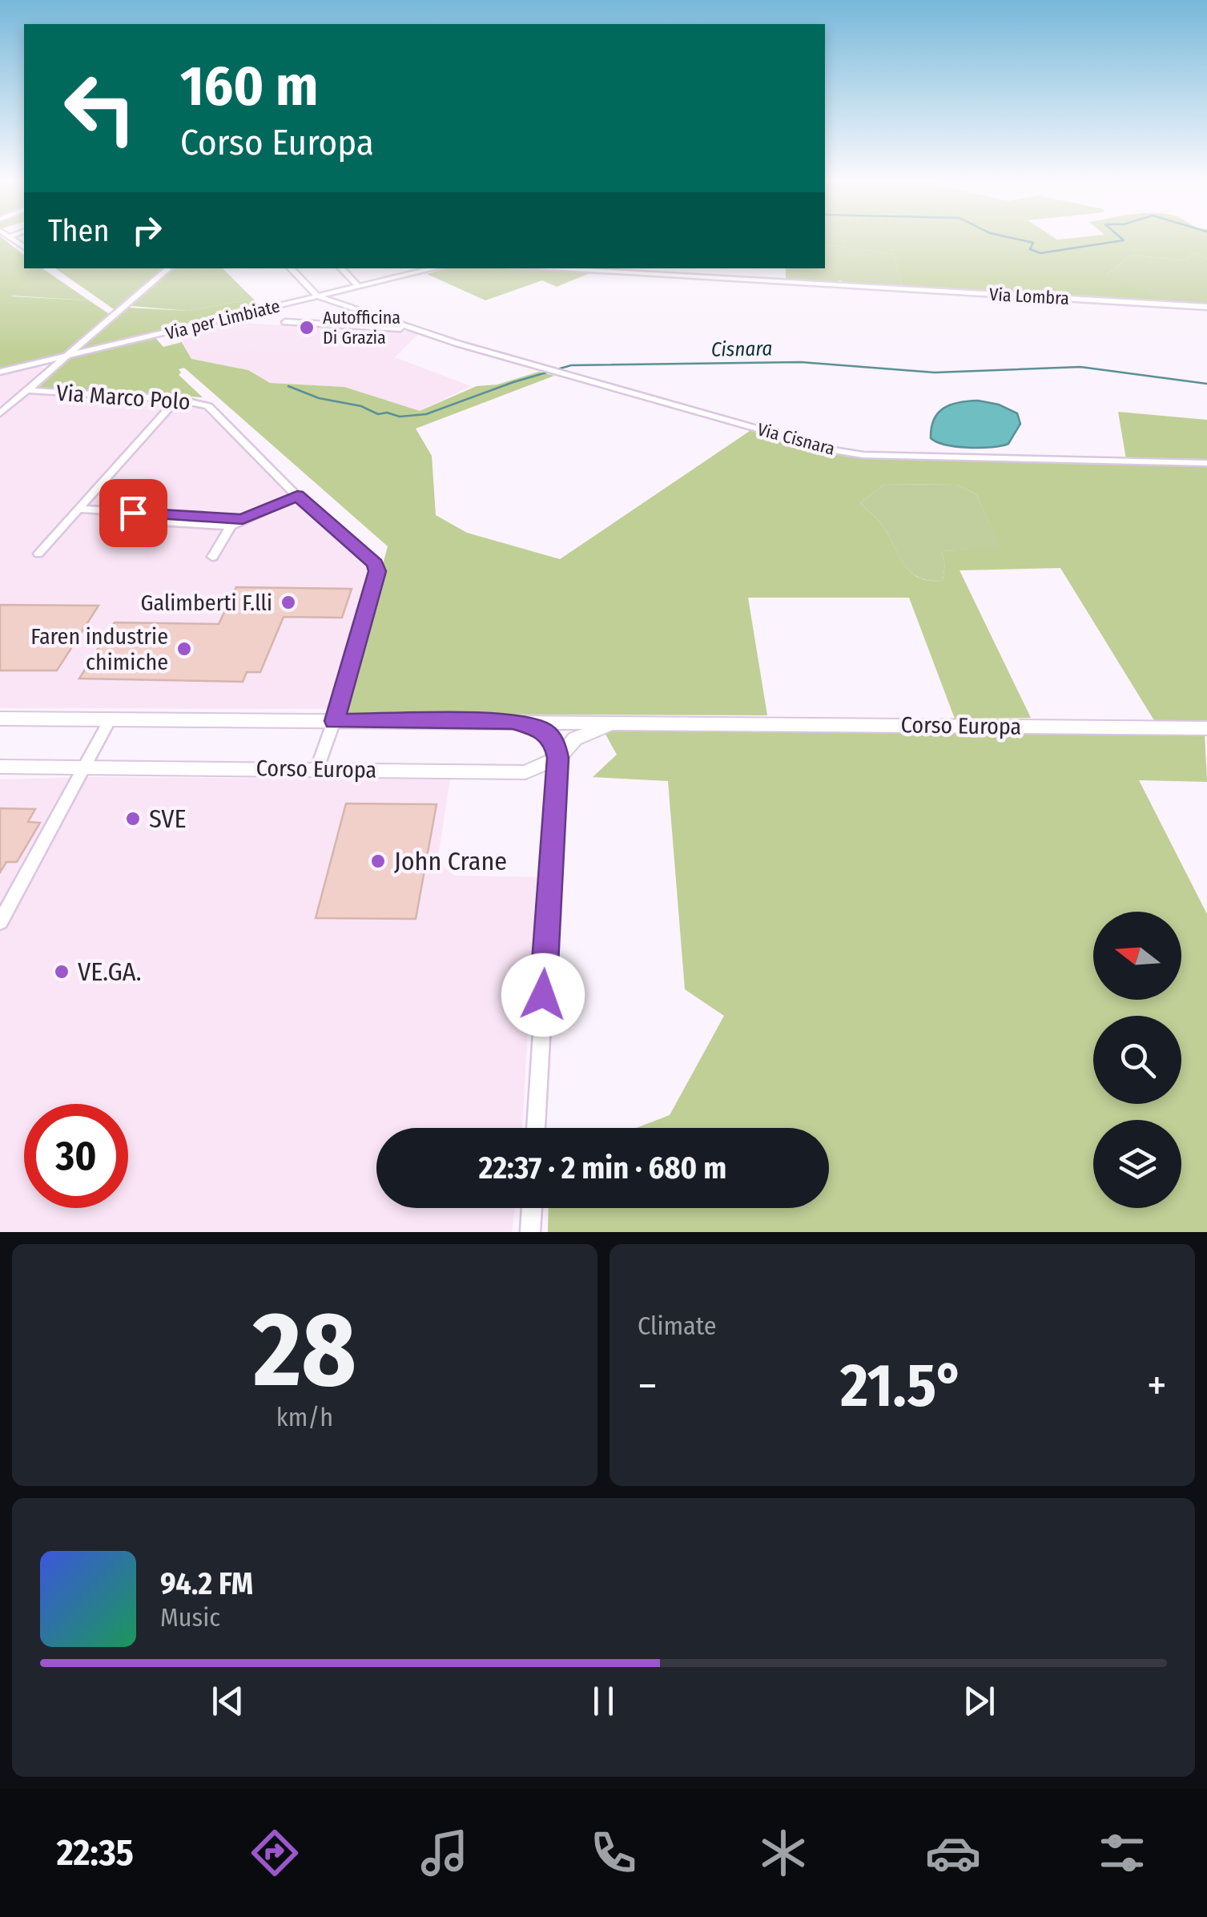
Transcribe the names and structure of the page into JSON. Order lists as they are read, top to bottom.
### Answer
{
  "streets": {
    "street": [
      "Via Lombra",
      "Via per Limbiate",
      "Via Marco Polo",
      "Via Cisnara",
      "Corso Europa"
    ]
  },
  "crossings": [
    ["Via per Limbiate", "Via Cisnara"],
    ["Via Marco Polo", "Corso Europa"]
  ],
  "water": ["Cisnara"],
  "places": [
    "Autofficina Di Grazia",
    "Galimberti F.lli",
    "Faren industrie chimiche",
    "SVE",
    "John Crane",
    "VE.GA."
  ],
  "north": "left",
  "page": {
    "turn": ["160 m", "Corso Europa"],
    "then": "Then",
    "limit": "30",
    "trip": "22:37 · 2 min · 680 m",
    "tile": [
      ["28", "km/h"],
      "Climate"
    ],
    "heat": ["−", "21.5°", "+"],
    "song": ["94.2 FM", "Music"],
    "tabs": "22:35"
  }
}
